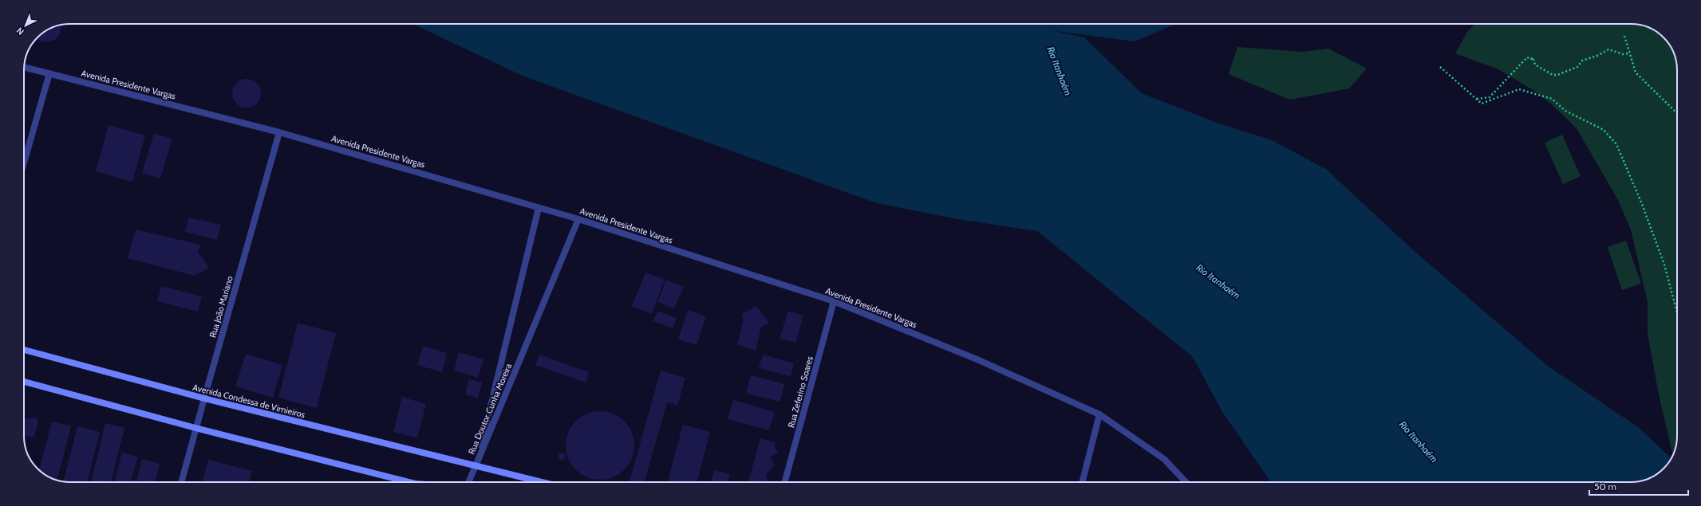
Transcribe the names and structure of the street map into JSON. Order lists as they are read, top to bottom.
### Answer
{
  "streets": {
    "main road": ["Avenida Condessa de Vimieiros"],
    "street": [
      "Avenida Presidente Vargas",
      "Rua João Mariano",
      "Rua Zeferino Soares",
      "Rua Doutor Cunha Moreira"
    ]
  },
  "crossings": [
    ["Avenida Presidente Vargas", "Rua João Mariano"],
    ["Avenida Presidente Vargas", "Rua Zeferino Soares"],
    ["Avenida Presidente Vargas", "Rua Doutor Cunha Moreira"],
    ["Rua João Mariano", "Avenida Condessa de Vimieiros"],
    ["Avenida Condessa de Vimieiros", "Rua Doutor Cunha Moreira"]
  ],
  "water": ["Rio Itanhaém"],
  "scale_bar": "50 m",
  "north": "bottom left"
}
